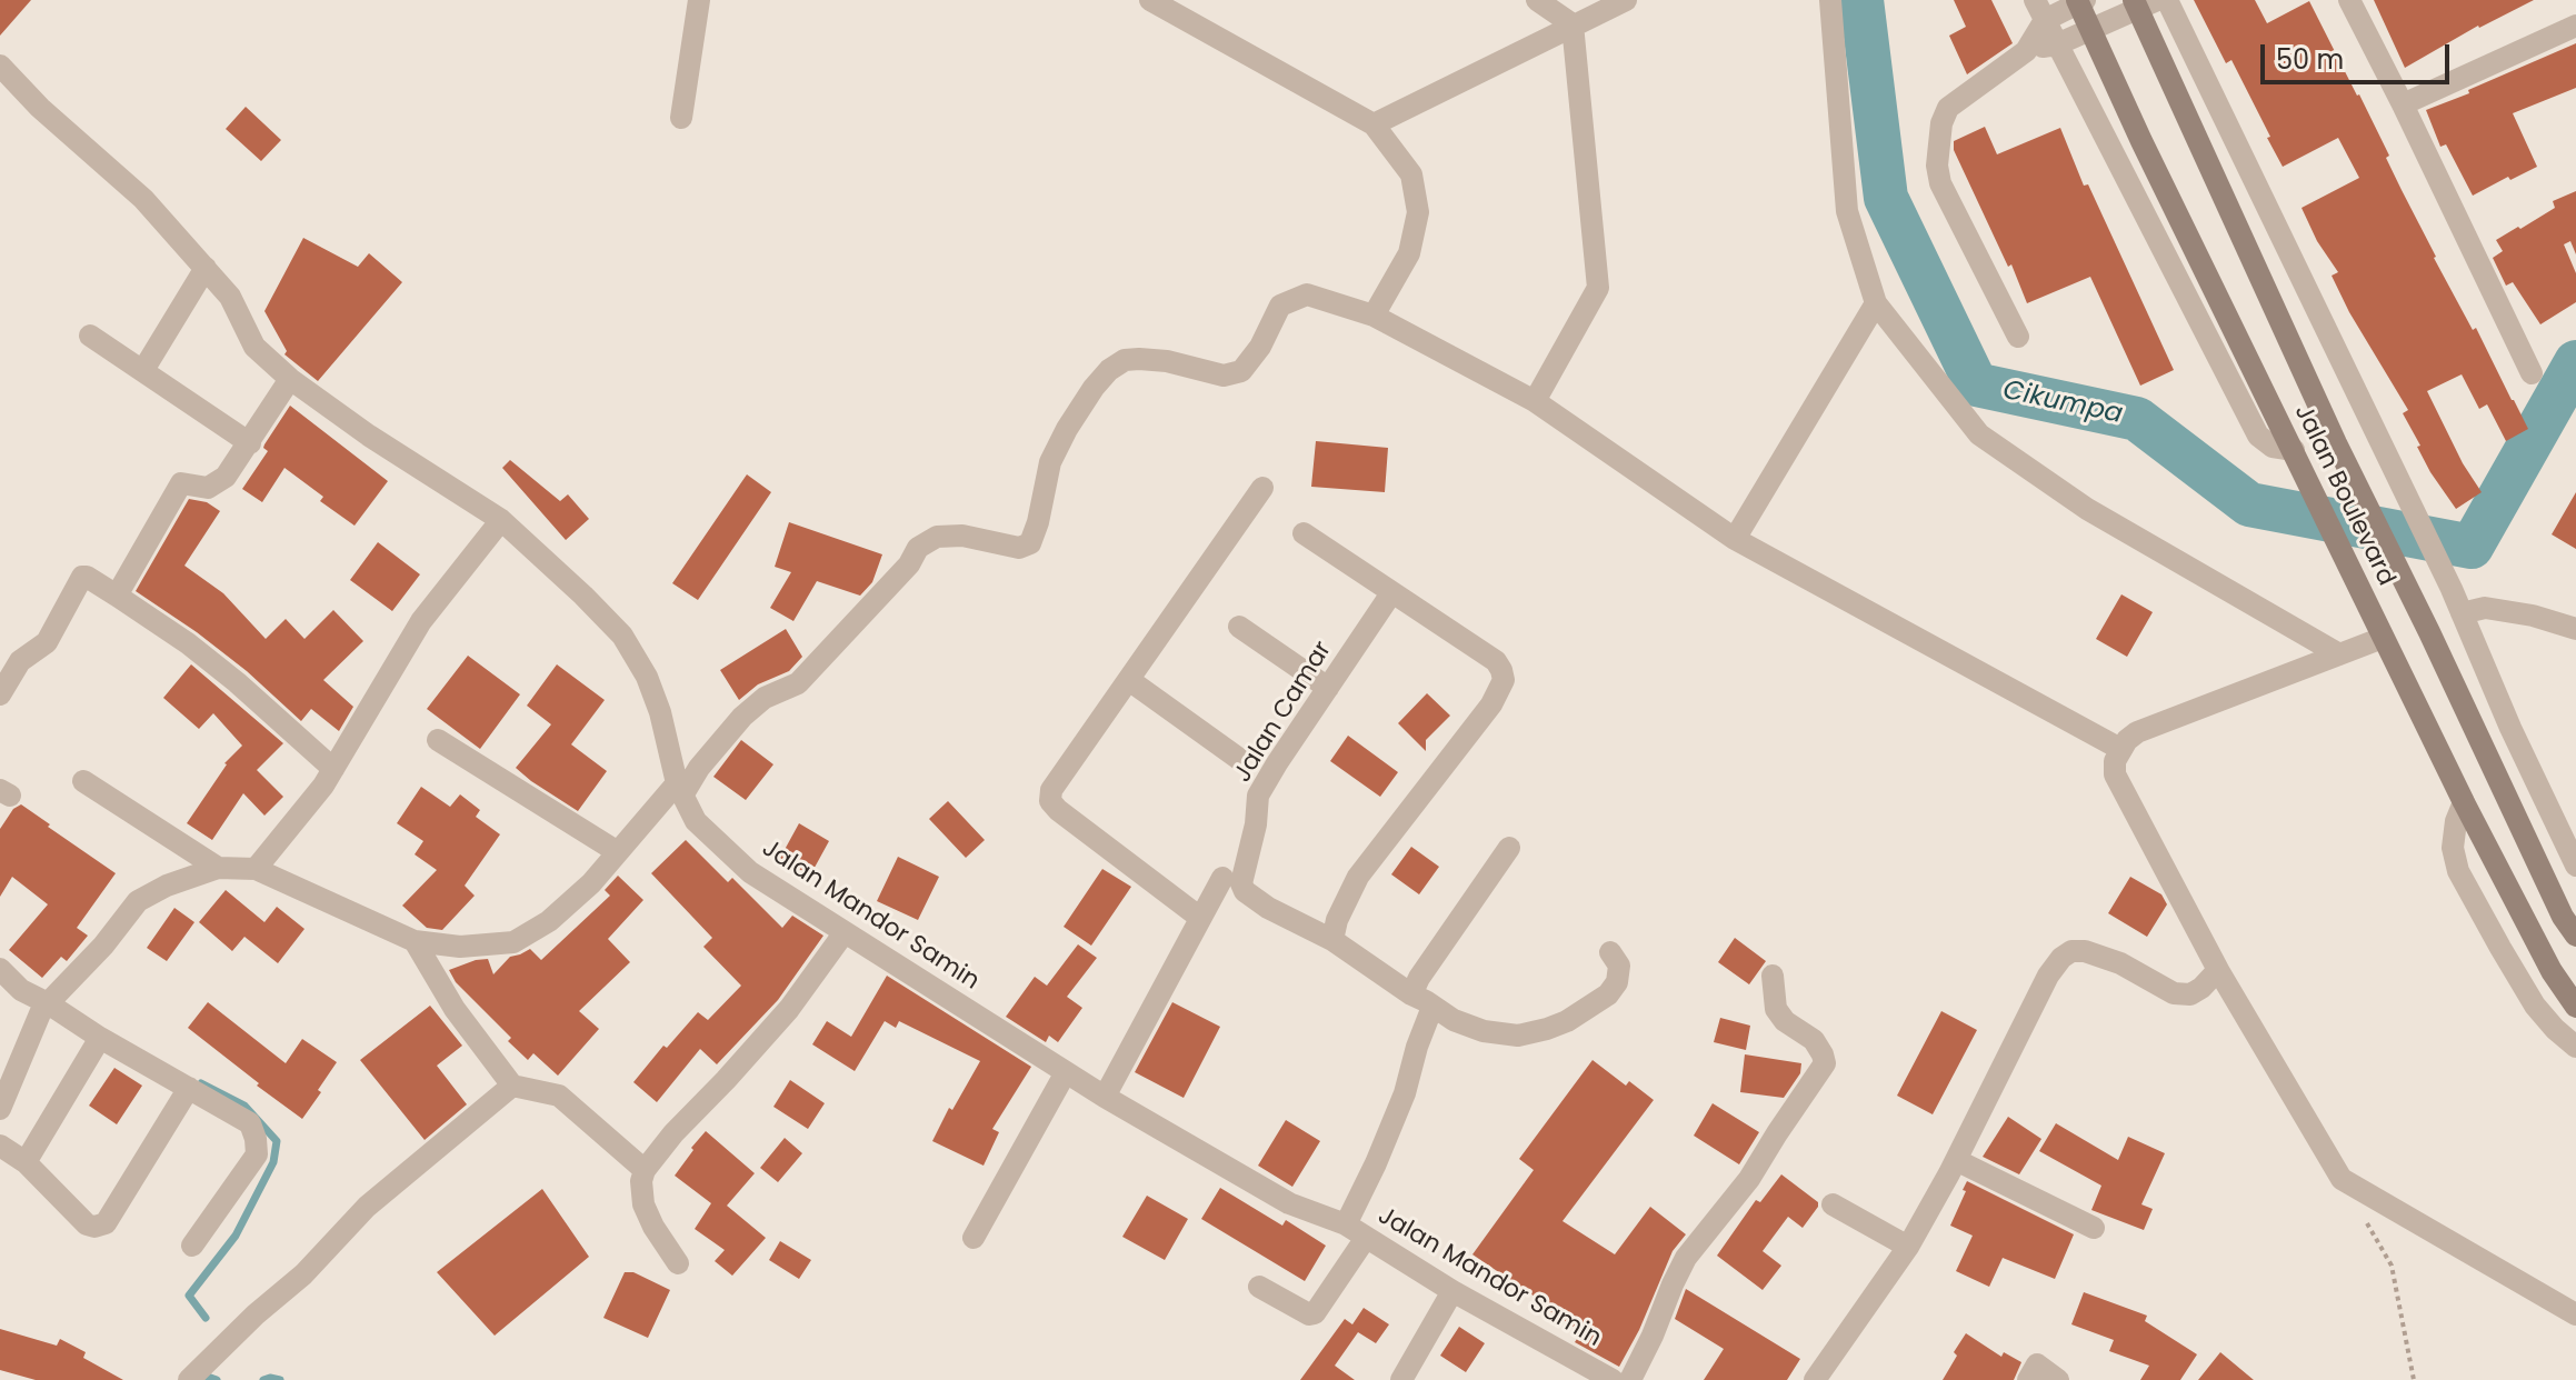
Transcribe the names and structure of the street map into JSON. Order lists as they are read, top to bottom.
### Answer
{
  "streets": {
    "main road": ["Jalan Boulevard"],
    "street": ["Jalan Camar", "Jalan Mandor Samin"]
  },
  "water": ["Cikumpa"],
  "scale_bar": "50 m"
}
